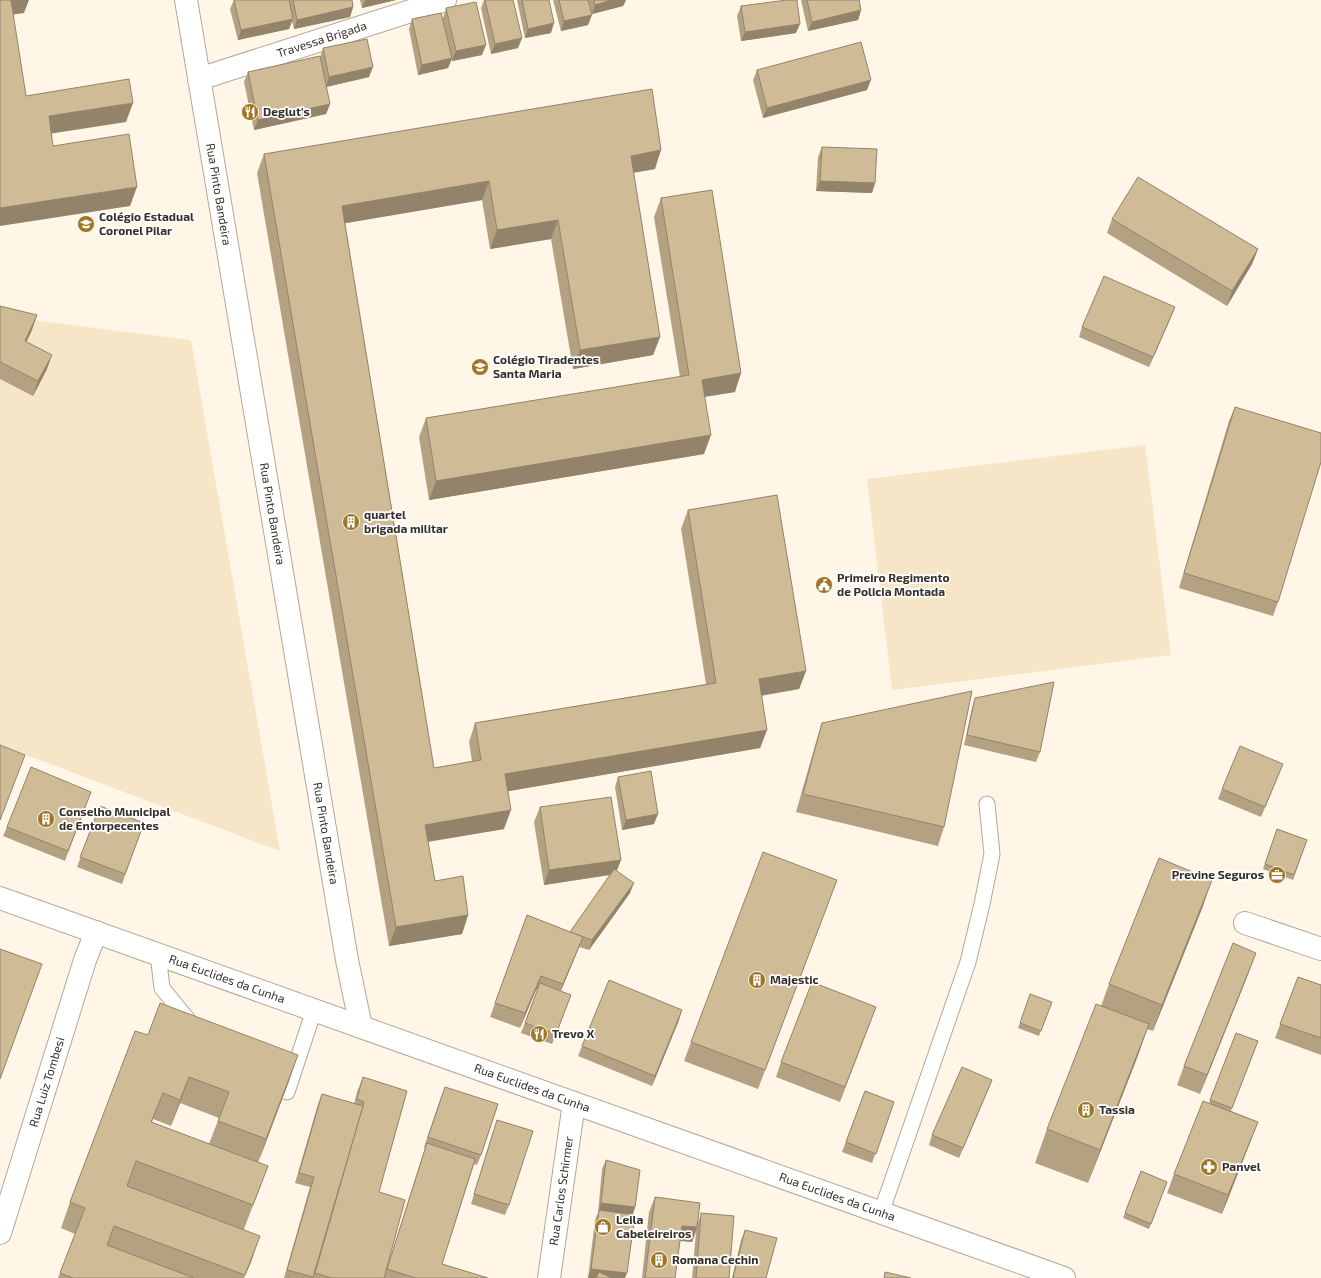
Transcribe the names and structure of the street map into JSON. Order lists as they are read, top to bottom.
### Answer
{
  "streets": {
    "street": [
      "Travessa Brigada",
      "Rua Pinto Bandeira",
      "Rua Euclides da Cunha",
      "Rua Luiz Tombesi",
      "Rua Carlos Schirmer"
    ]
  },
  "crossings": [
    ["Travessa Brigada", "Rua Pinto Bandeira"],
    ["Rua Pinto Bandeira", "Rua Euclides da Cunha"],
    ["Rua Euclides da Cunha", "Rua Luiz Tombesi"],
    ["Rua Euclides da Cunha", "Rua Carlos Schirmer"]
  ],
  "places": {
    "restaurant": ["Deglut's", "Trevo X"],
    "school or university": ["Colégio Estadual Coronel Pilar", "Colégio Tiradentes Santa Maria"],
    "building": [
      "quartel brigada militar",
      "Conselho Municipal de Entorpecentes",
      "Majestic",
      "Tassia",
      "Romana Cechin"
    ],
    "public building": ["Primeiro Regimento de Policia Montada"],
    "office": ["Previne Seguros"],
    "pharmacy": ["Panvel"],
    "shop": ["Leila Cabeleireiros"]
  }
}
